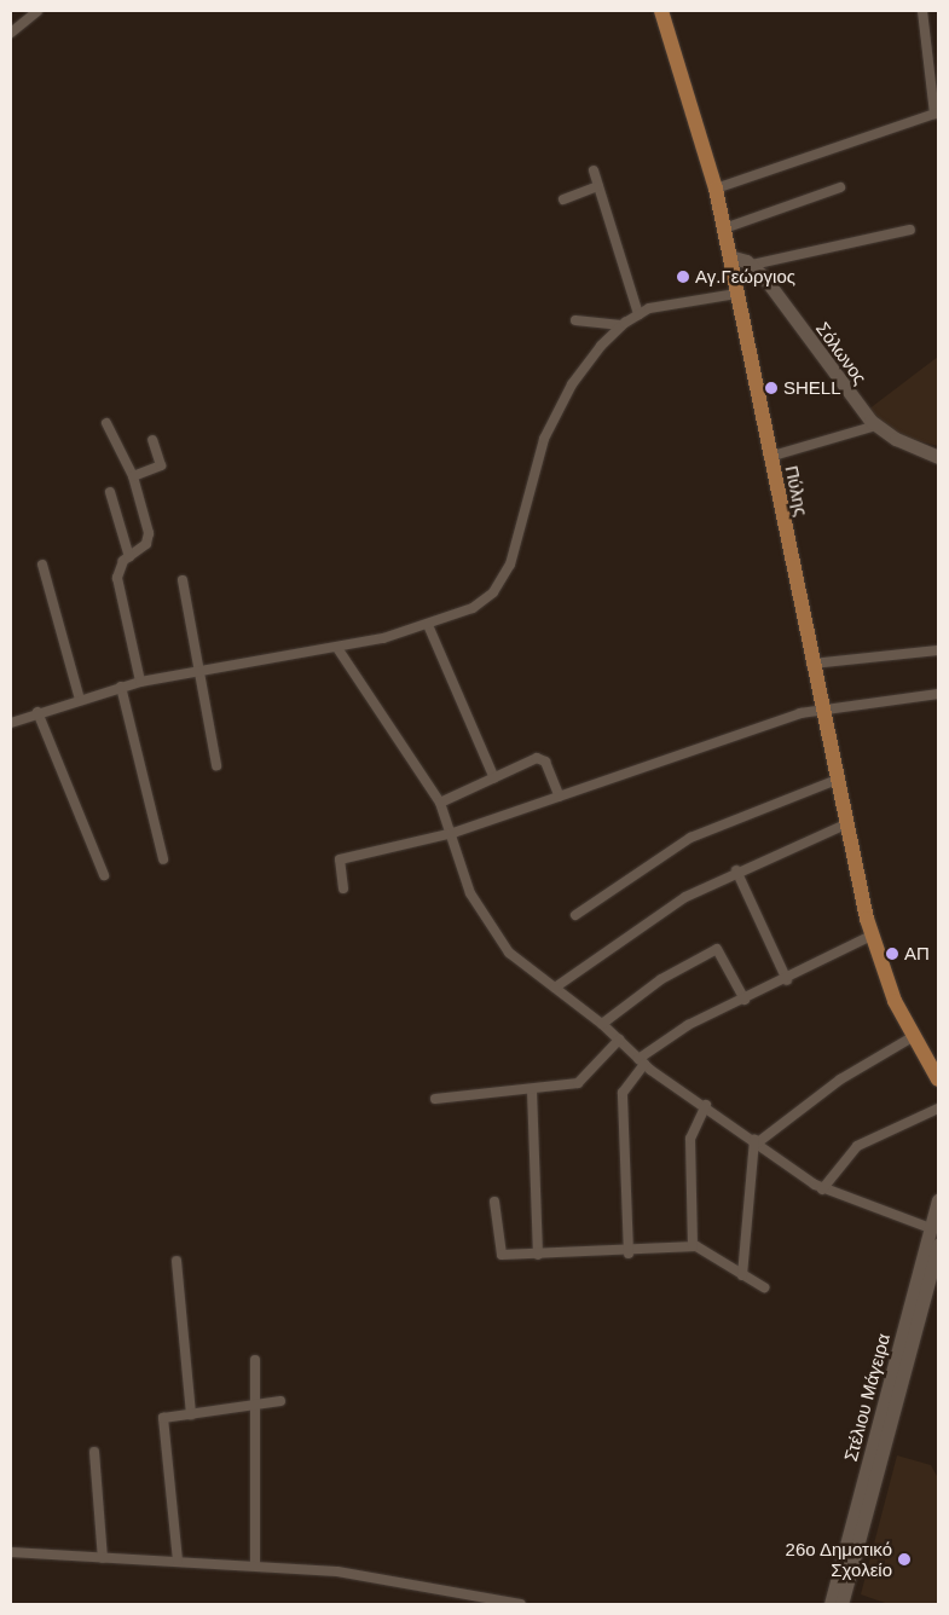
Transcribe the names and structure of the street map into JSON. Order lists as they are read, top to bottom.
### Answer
{
  "streets": {
    "main road": ["Σόλωνος", "Πύλης", "Στέλιου Μάγειρα"]
  },
  "places": [
    "Αγ.Γεώργιος",
    "SHELL",
    "ΑΠ",
    "26ο Δημοτικό Σχολείο"
  ]
}
